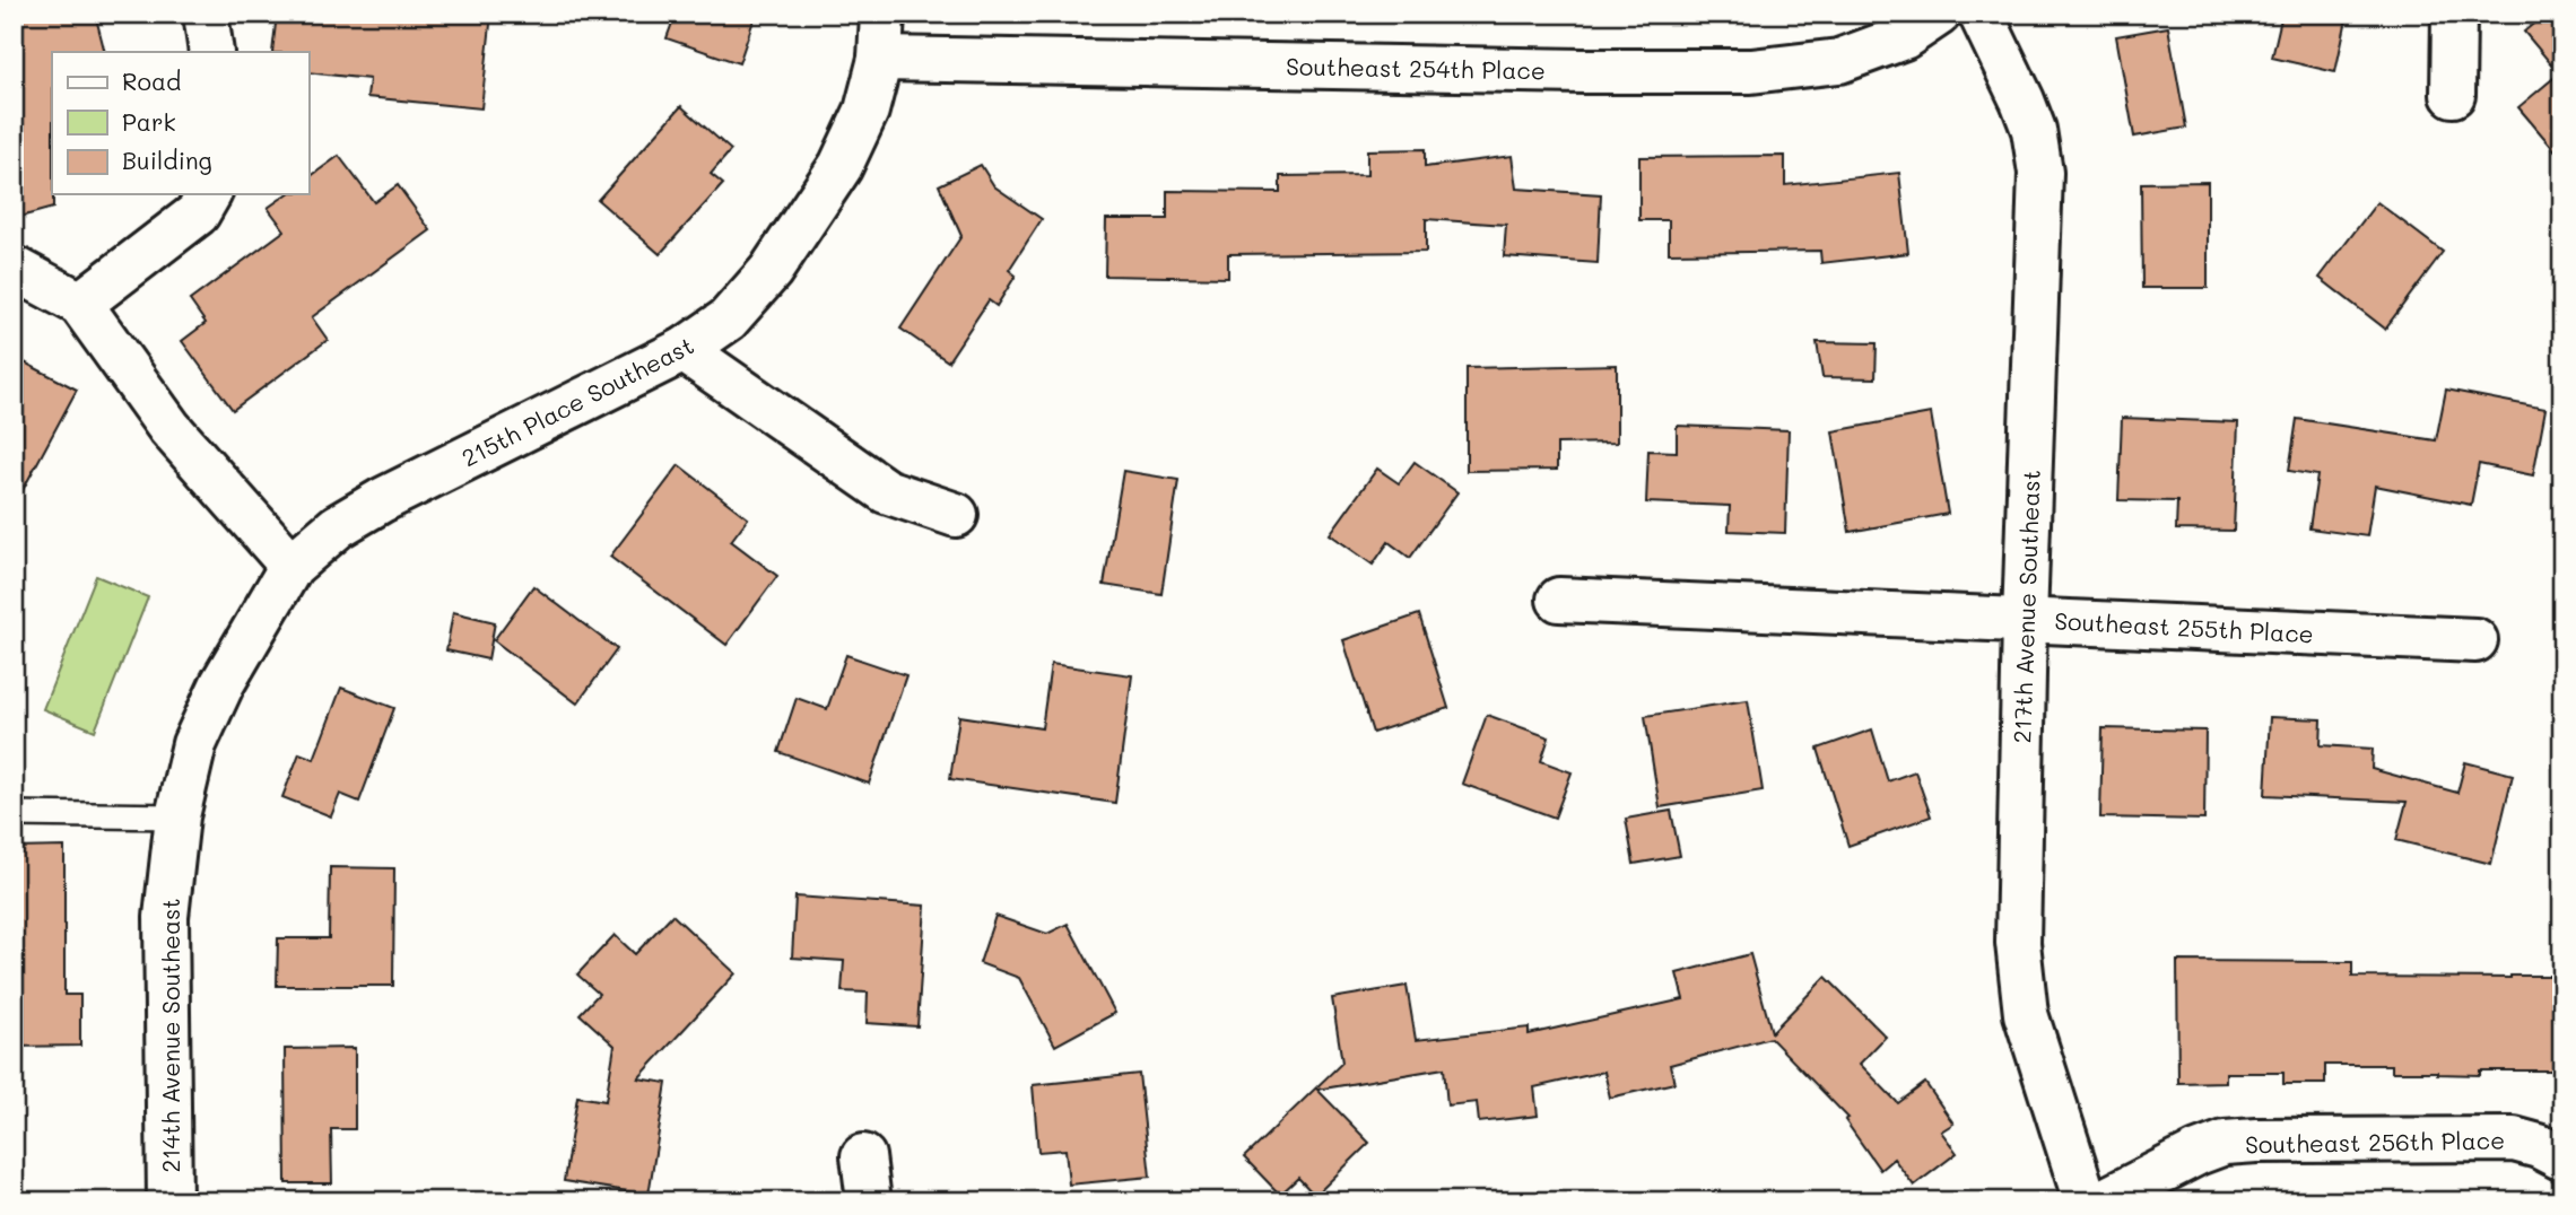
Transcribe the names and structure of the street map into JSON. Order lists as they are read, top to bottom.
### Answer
{
  "streets": {
    "street": [
      "Southeast 254th Place",
      "215th Place Southeast",
      "217th Avenue Southeast",
      "Southeast 255th Place",
      "214th Avenue Southeast",
      "Southeast 256th Place"
    ]
  },
  "crossings": [
    ["Southeast 254th Place", "215th Place Southeast"],
    ["215th Place Southeast", "214th Avenue Southeast"],
    ["217th Avenue Southeast", "Southeast 255th Place"]
  ],
  "legend": ["Road", "Park", "Building"]
}
